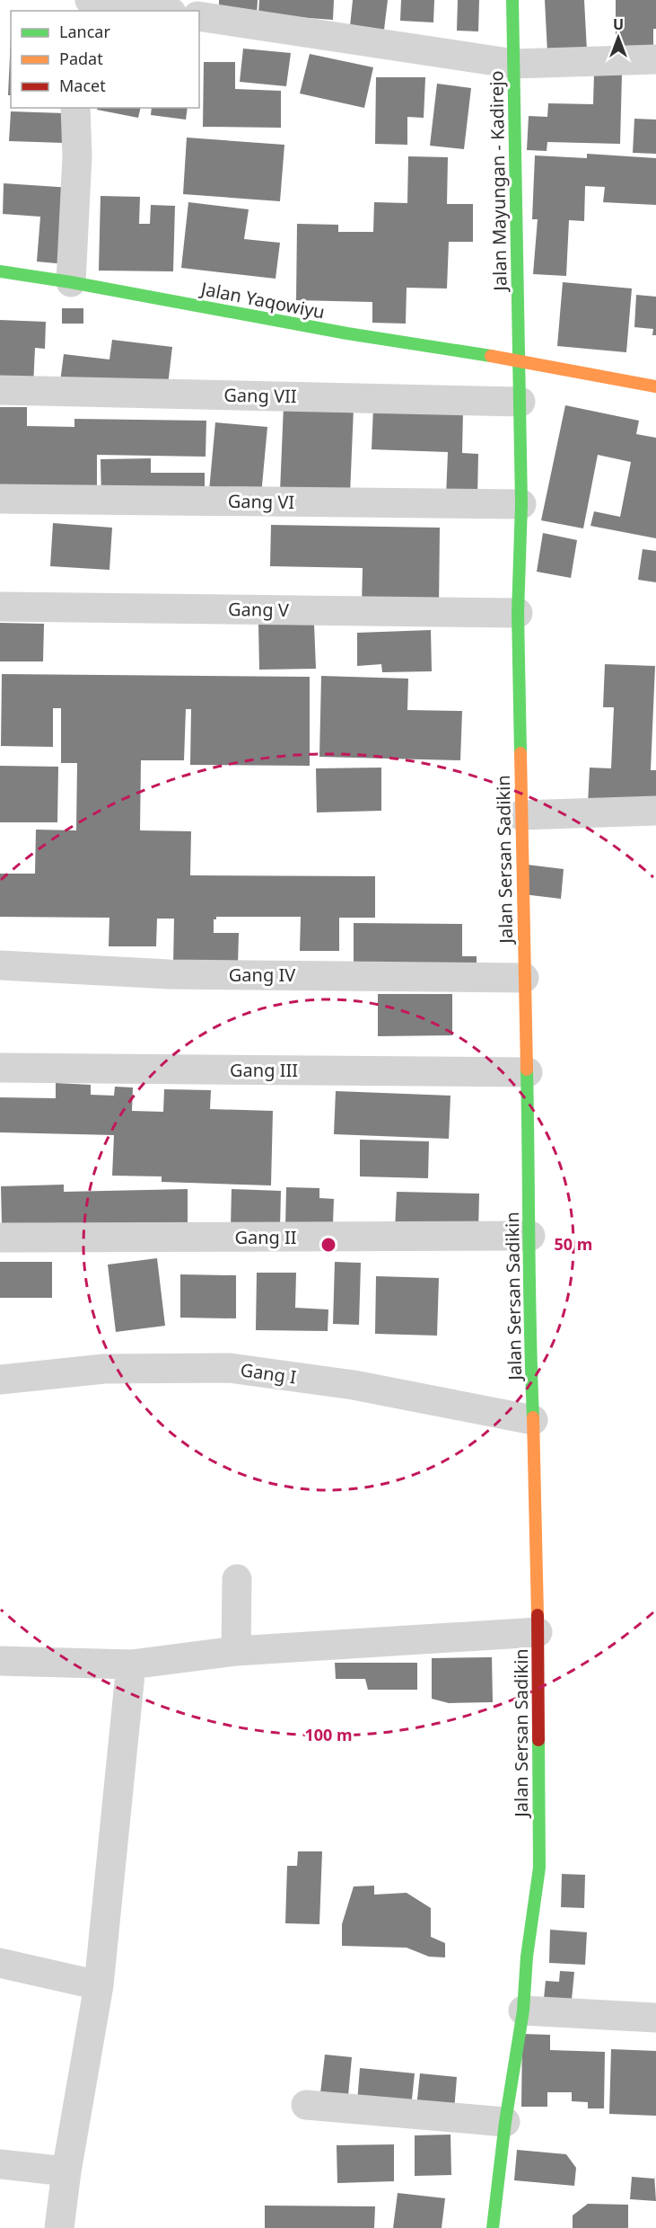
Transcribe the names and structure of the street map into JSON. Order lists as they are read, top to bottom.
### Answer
{
  "streets": {
    "main road": ["Jalan Mayungan - Kadirejo", "Jalan Yaqowiyu", "Jalan Sersan Sadikin"],
    "street": [
      "Gang VII",
      "Gang VI",
      "Gang V",
      "Gang IV",
      "Gang III",
      "Gang II",
      "Gang I"
    ]
  },
  "crossings": [
    ["Jalan Mayungan - Kadirejo", "Jalan Yaqowiyu"],
    ["Jalan Mayungan - Kadirejo", "Jalan Sersan Sadikin"],
    ["Jalan Yaqowiyu", "Jalan Sersan Sadikin"],
    ["Gang VII", "Jalan Sersan Sadikin"],
    ["Gang VI", "Jalan Sersan Sadikin"],
    ["Gang V", "Jalan Sersan Sadikin"],
    ["Jalan Sersan Sadikin", "Gang IV"],
    ["Jalan Sersan Sadikin", "Gang III"],
    ["Jalan Sersan Sadikin", "Gang II"],
    ["Jalan Sersan Sadikin", "Gang I"]
  ],
  "legend": ["Lancar", "Padat", "Macet"],
  "north": "top",
  "rings": ["50 m", "100 m"]
}
